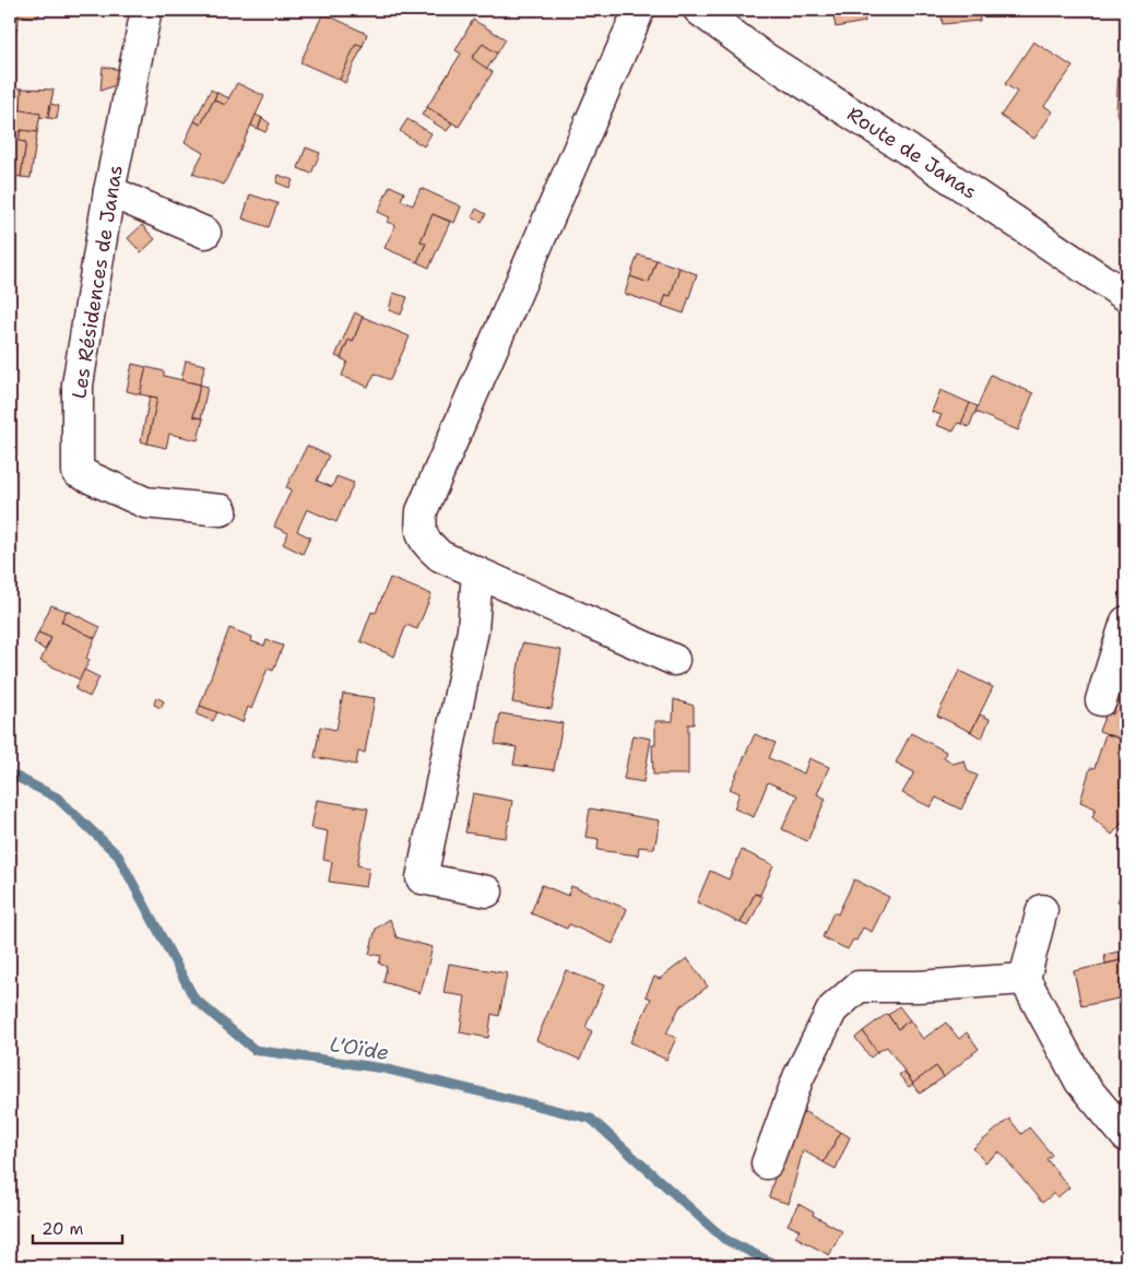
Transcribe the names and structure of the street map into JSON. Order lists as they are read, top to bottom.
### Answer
{
  "streets": {
    "street": ["Route de Janas", "Les Résidences de Janas"]
  },
  "water": ["L'Oïde"],
  "scale_bar": "20 m"
}
